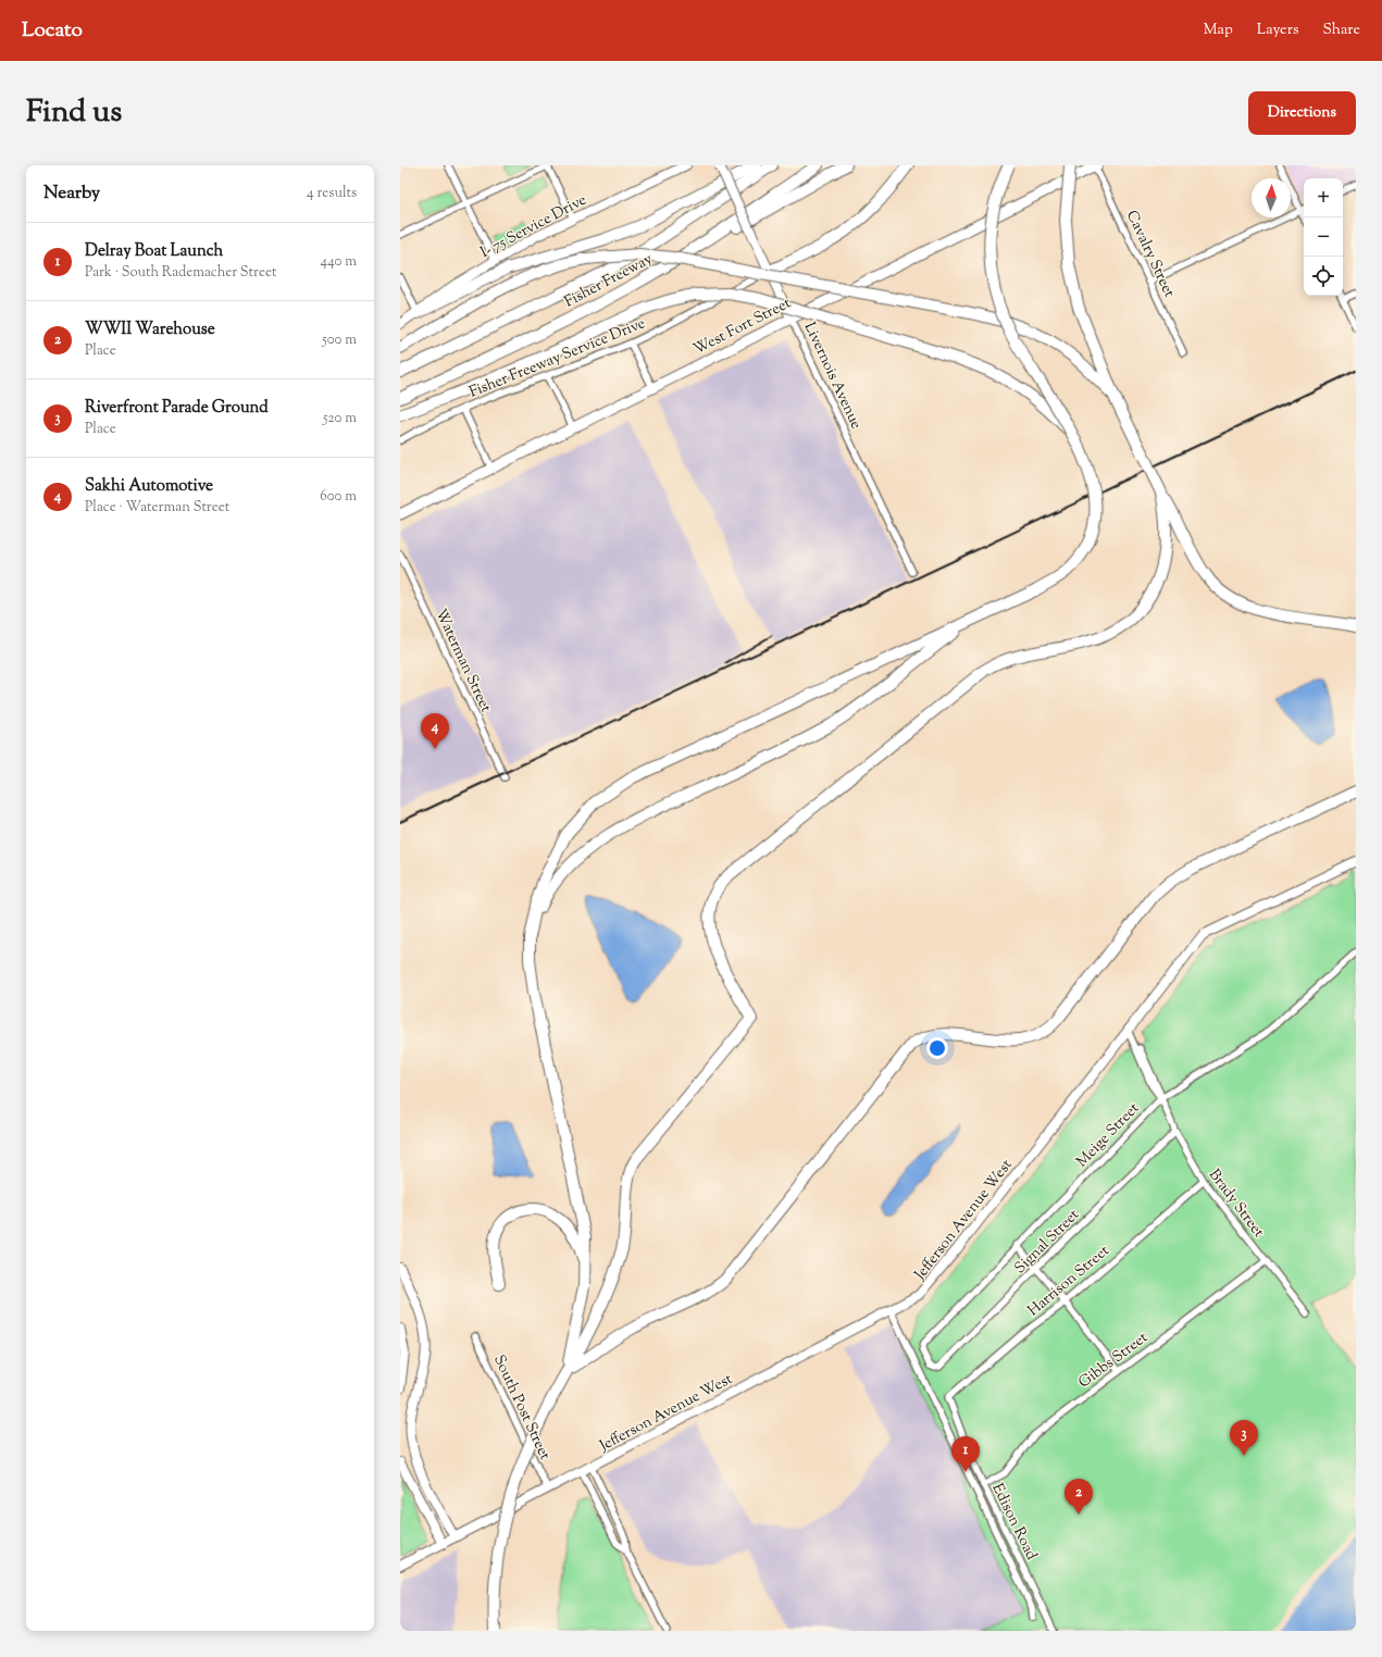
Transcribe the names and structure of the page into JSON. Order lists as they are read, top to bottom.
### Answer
{
  "streets": {
    "highway": ["Fisher Freeway"],
    "main road": [
      "I- 75 Service Drive",
      "West Fort Street",
      "Livernois Avenue",
      "Jefferson Avenue West"
    ],
    "street": [
      "Cavalry Street",
      "Fisher Freeway Service Drive",
      "Waterman Street",
      "Meige Street",
      "Brady Street",
      "Signal Street",
      "Harrison Street",
      "Gibbs Street",
      "South Post Street",
      "Edison Road"
    ]
  },
  "crossings": [
    ["Cavalry Street", "West Fort Street"],
    ["West Fort Street", "Livernois Avenue"],
    ["Fisher Freeway Service Drive", "Livernois Avenue"],
    ["Meige Street", "Brady Street"],
    ["Meige Street", "Signal Street"],
    ["Brady Street", "Jefferson Avenue West"],
    ["Brady Street", "Signal Street"],
    ["Brady Street", "Harrison Street"],
    ["Brady Street", "Gibbs Street"],
    ["Jefferson Avenue West", "South Post Street"],
    ["Harrison Street", "Edison Road"],
    ["Gibbs Street", "Edison Road"]
  ],
  "north": "top",
  "page": {
    "header": "Locato",
    "nav": ["Map", "Layers", "Share"],
    "title": "Find us",
    "buttons": "Directions",
    "heading": ["Nearby", "4 results"],
    "map_buttons": ["+", "−"],
    "list": [
      {
        "mark": "1",
        "name": "Delray Boat Launch",
        "note": "Park · South Rademacher Street",
        "value": "440 m"
      },
      {
        "mark": "2",
        "name": "WWII Warehouse",
        "note": "Place",
        "value": "500 m"
      },
      {
        "mark": "3",
        "name": "Riverfront Parade Ground",
        "note": "Place",
        "value": "520 m"
      },
      {
        "mark": "4",
        "name": "Sakhi Automotive",
        "note": "Place · Waterman Street",
        "value": "600 m"
      }
    ],
    "pins": [
      "4",
      "3",
      "1",
      "2"
    ]
  }
}
